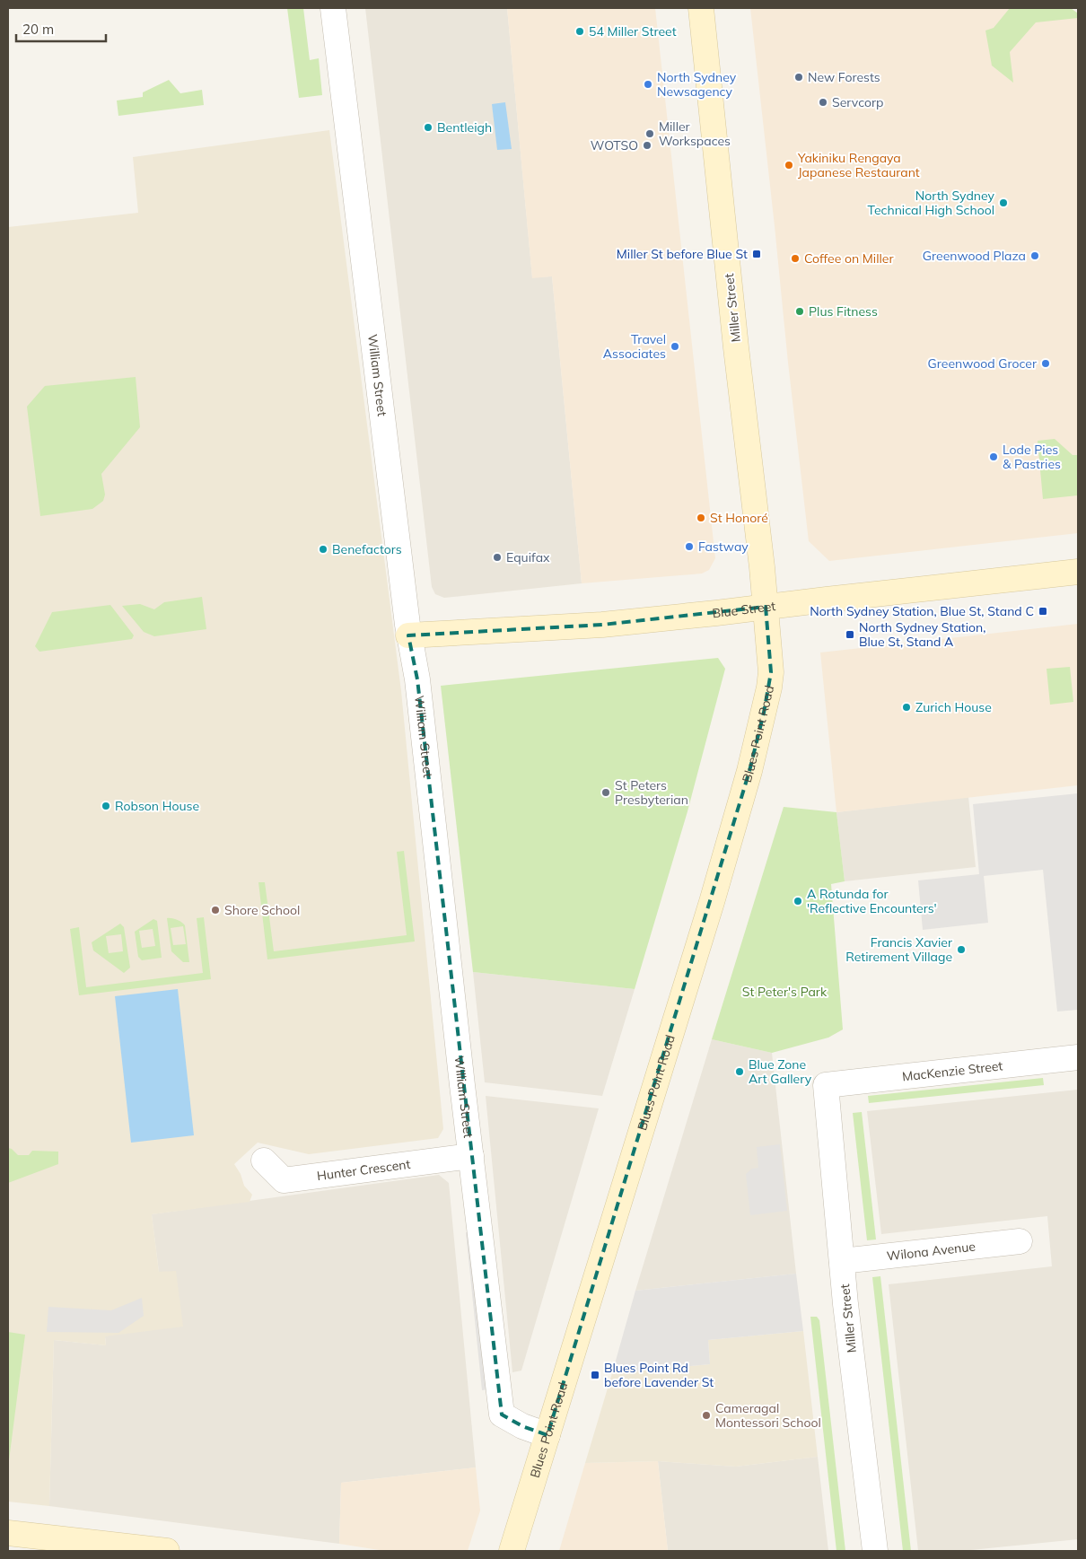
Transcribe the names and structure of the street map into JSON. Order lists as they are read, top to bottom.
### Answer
{
  "streets": {
    "street": [
      "Miller Street",
      "William Street",
      "Blue Street",
      "Blues Point Road",
      "MacKenzie Street",
      "Hunter Crescent",
      "Wilona Avenue"
    ]
  },
  "crossings": [
    ["Miller Street", "Blue Street"],
    ["Miller Street", "Blues Point Road"],
    ["Miller Street", "MacKenzie Street"],
    ["Miller Street", "Wilona Avenue"],
    ["William Street", "Blue Street"],
    ["William Street", "Blues Point Road"],
    ["William Street", "Hunter Crescent"],
    ["Blue Street", "Blues Point Road"]
  ],
  "parks": ["St Peter's Park"],
  "places": {
    "other": [
      "54 Miller Street",
      "New Forests",
      "North Sydney Newsagency",
      "Servcorp",
      "Bentleigh",
      "Miller Workspaces",
      "WOTSO",
      "Yakiniku Rengaya Japanese Restaurant",
      "North Sydney Technical High School",
      "Greenwood Plaza",
      "Coffee on Miller",
      "Plus Fitness",
      "Travel Associates",
      "Greenwood Grocer",
      "Lode Pies & Pastries",
      "St Honoré",
      "Fastway",
      "Benefactors",
      "Equifax",
      "Zurich House",
      "St Peters Presbyterian",
      "Robson House",
      "A Rotunda for 'Reflective Encounters'",
      "Shore School",
      "Francis Xavier Retirement Village",
      "Blue Zone Art Gallery",
      "Cameragal Montessori School"
    ],
    "transit": [
      "Miller St before Blue St",
      "North Sydney Station, Blue St, Stand C",
      "North Sydney Station, Blue St, Stand A",
      "Blues Point Rd before Lavender St"
    ]
  },
  "scale_bar": "20 m"
}
